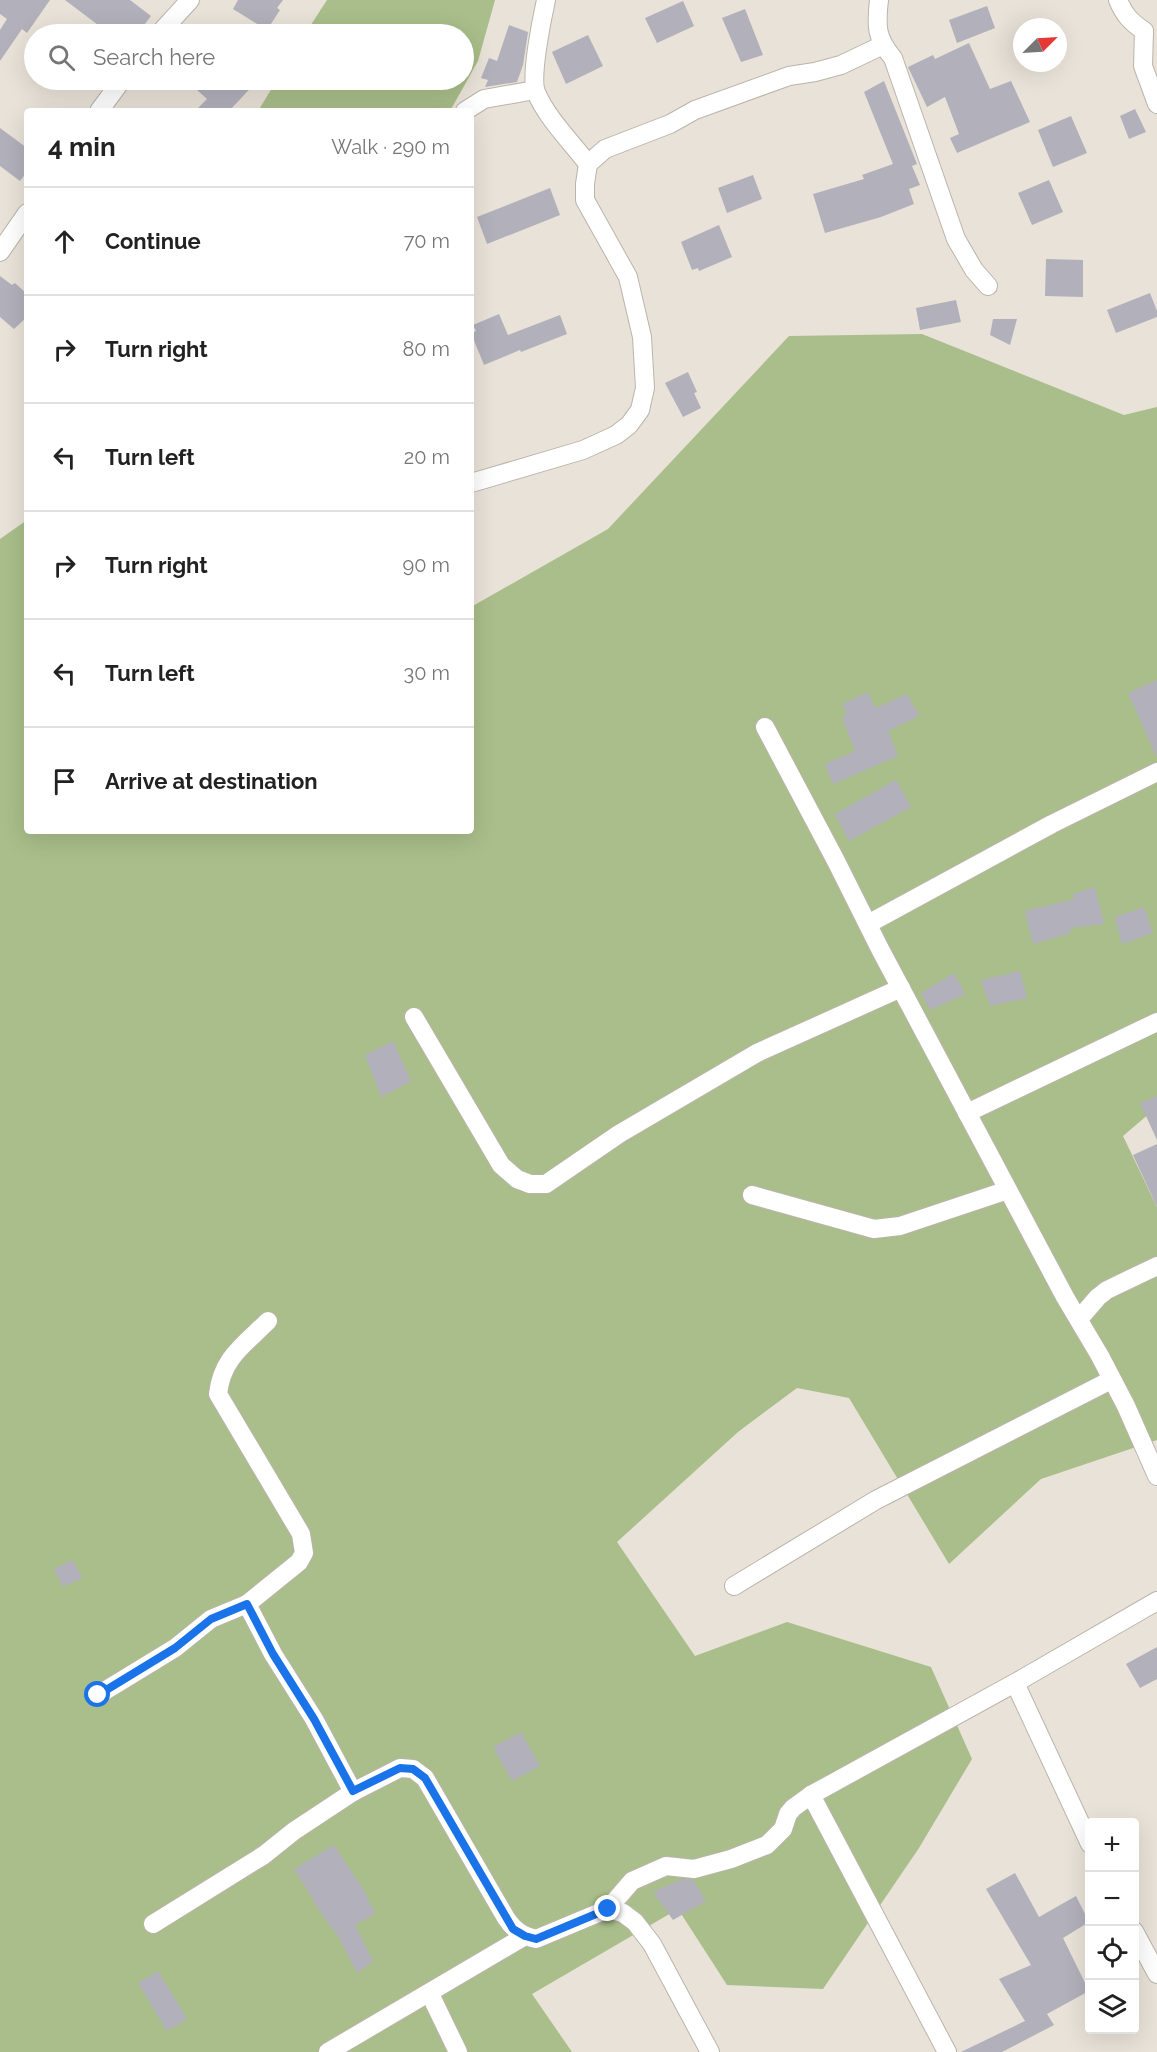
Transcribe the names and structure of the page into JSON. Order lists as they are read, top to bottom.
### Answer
{
  "north": "top right",
  "page": {
    "search": "Search here",
    "heading": ["4 min", "Walk · 290 m"],
    "list": [
      ["Continue", "70 m"],
      ["Turn right", "80 m"],
      ["Turn left", "20 m"],
      ["Turn right", "90 m"],
      ["Turn left", "30 m"],
      "Arrive at destination"
    ],
    "map_buttons": ["+", "−"]
  }
}
